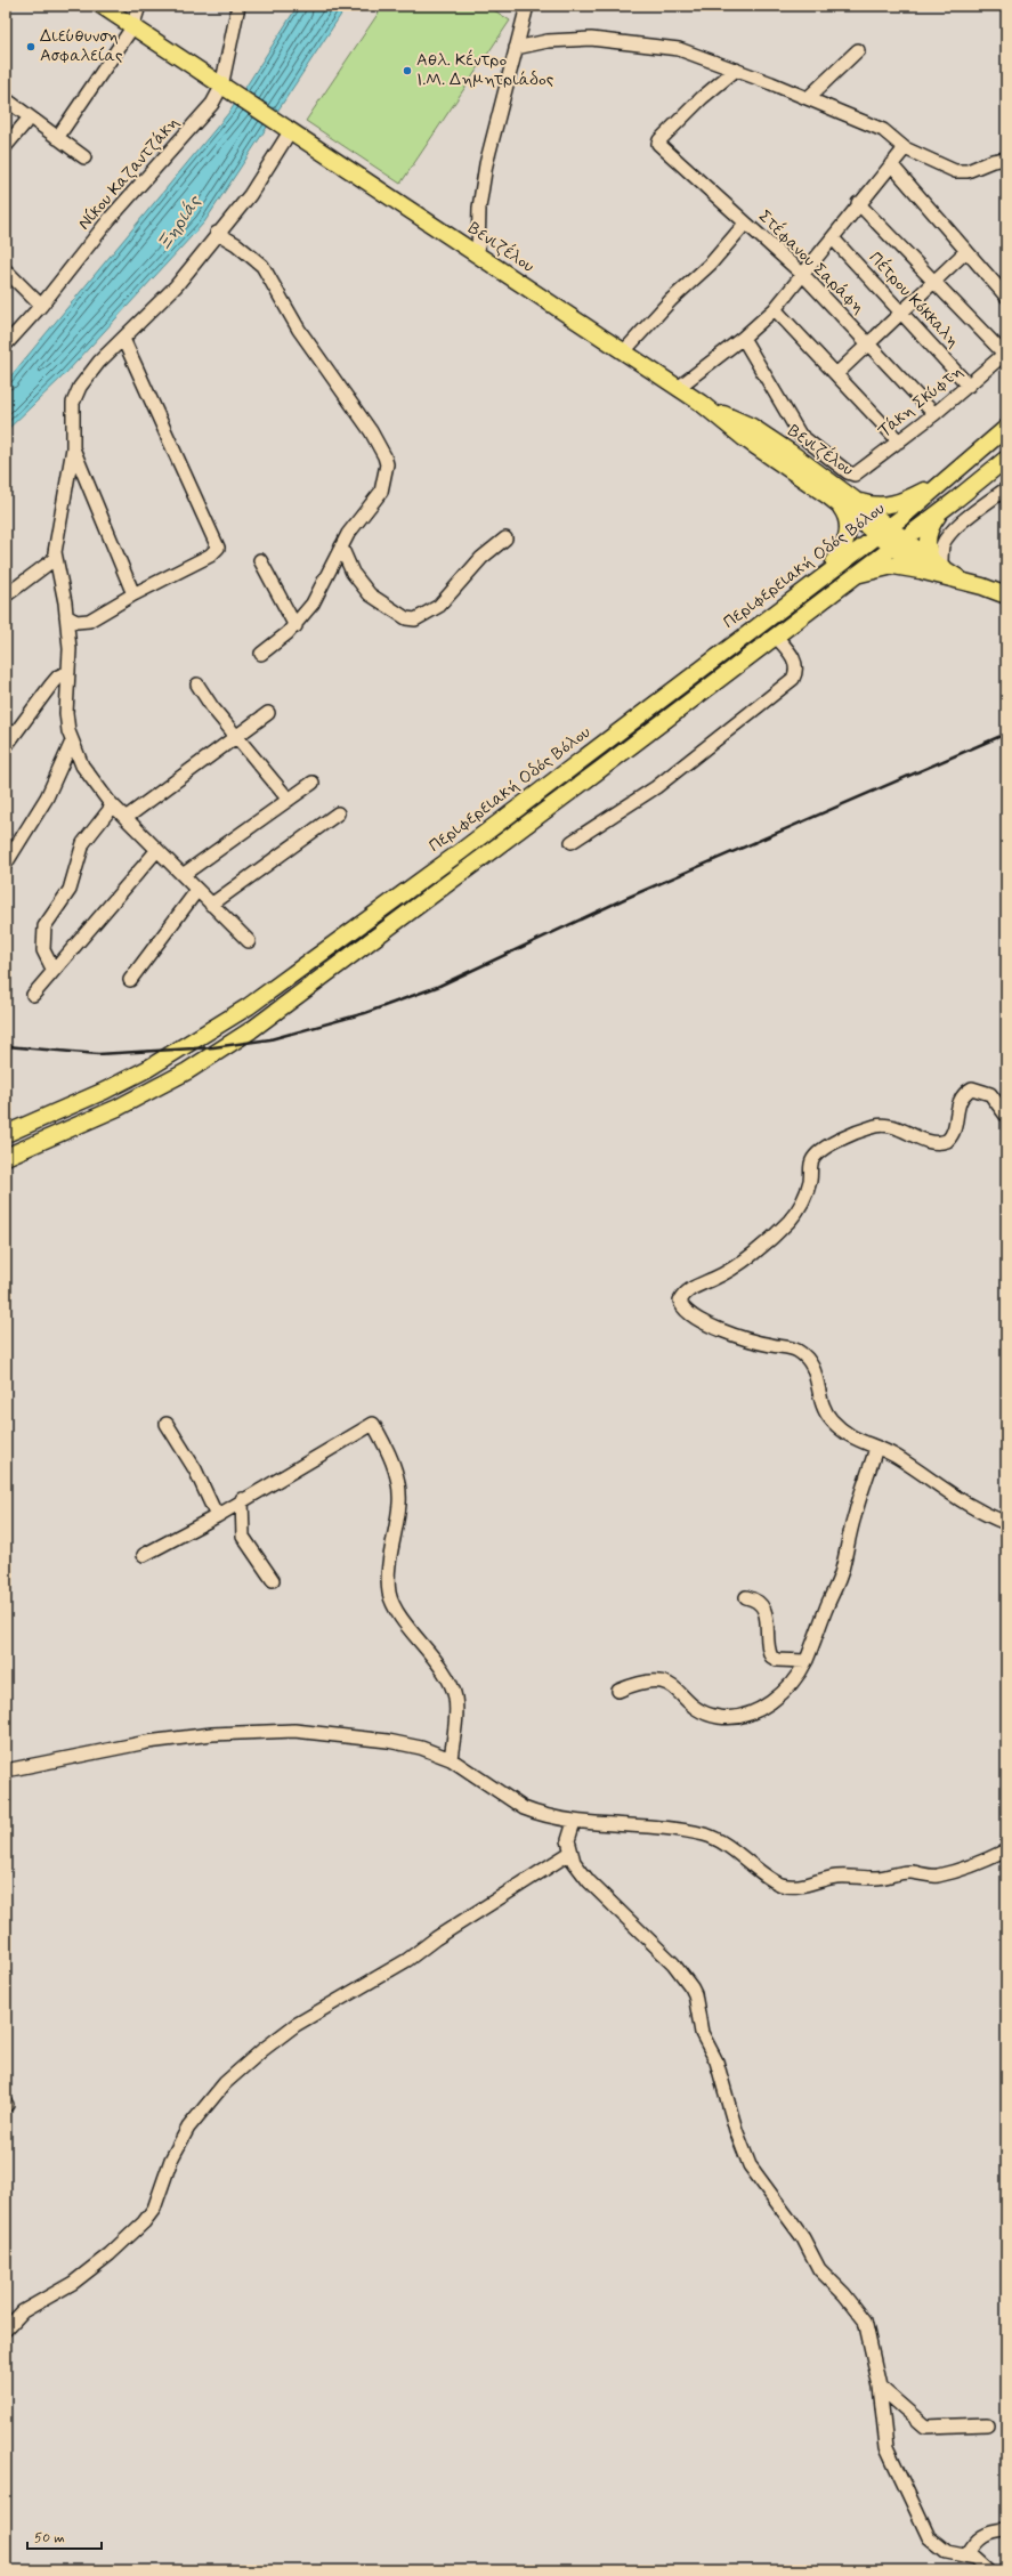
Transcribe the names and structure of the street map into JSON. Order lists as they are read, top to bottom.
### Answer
{
  "streets": {
    "main road": ["Βενιζέλου", "Περιφερειακή Οδός Βόλου"],
    "street": [
      "Νίκου Καζαντζάκη",
      "Στέφανου Σαράφη",
      "Πέτρου Κόκκαλη",
      "Τάκη Σκύφτη"
    ]
  },
  "crossings": [
    ["Νίκου Καζαντζάκη", "Βενιζέλου"],
    ["Βενιζέλου", "Περιφερειακή Οδός Βόλου"],
    ["Στέφανου Σαράφη", "Τάκη Σκύφτη"],
    ["Πέτρου Κόκκαλη", "Τάκη Σκύφτη"]
  ],
  "water": ["Ξηριάς"],
  "places": ["Διεύθυνση Ασφαλείας", "Αθλ. Κέντρο Ι.Μ. Δημητριάδος"],
  "scale_bar": "50 m"
}
